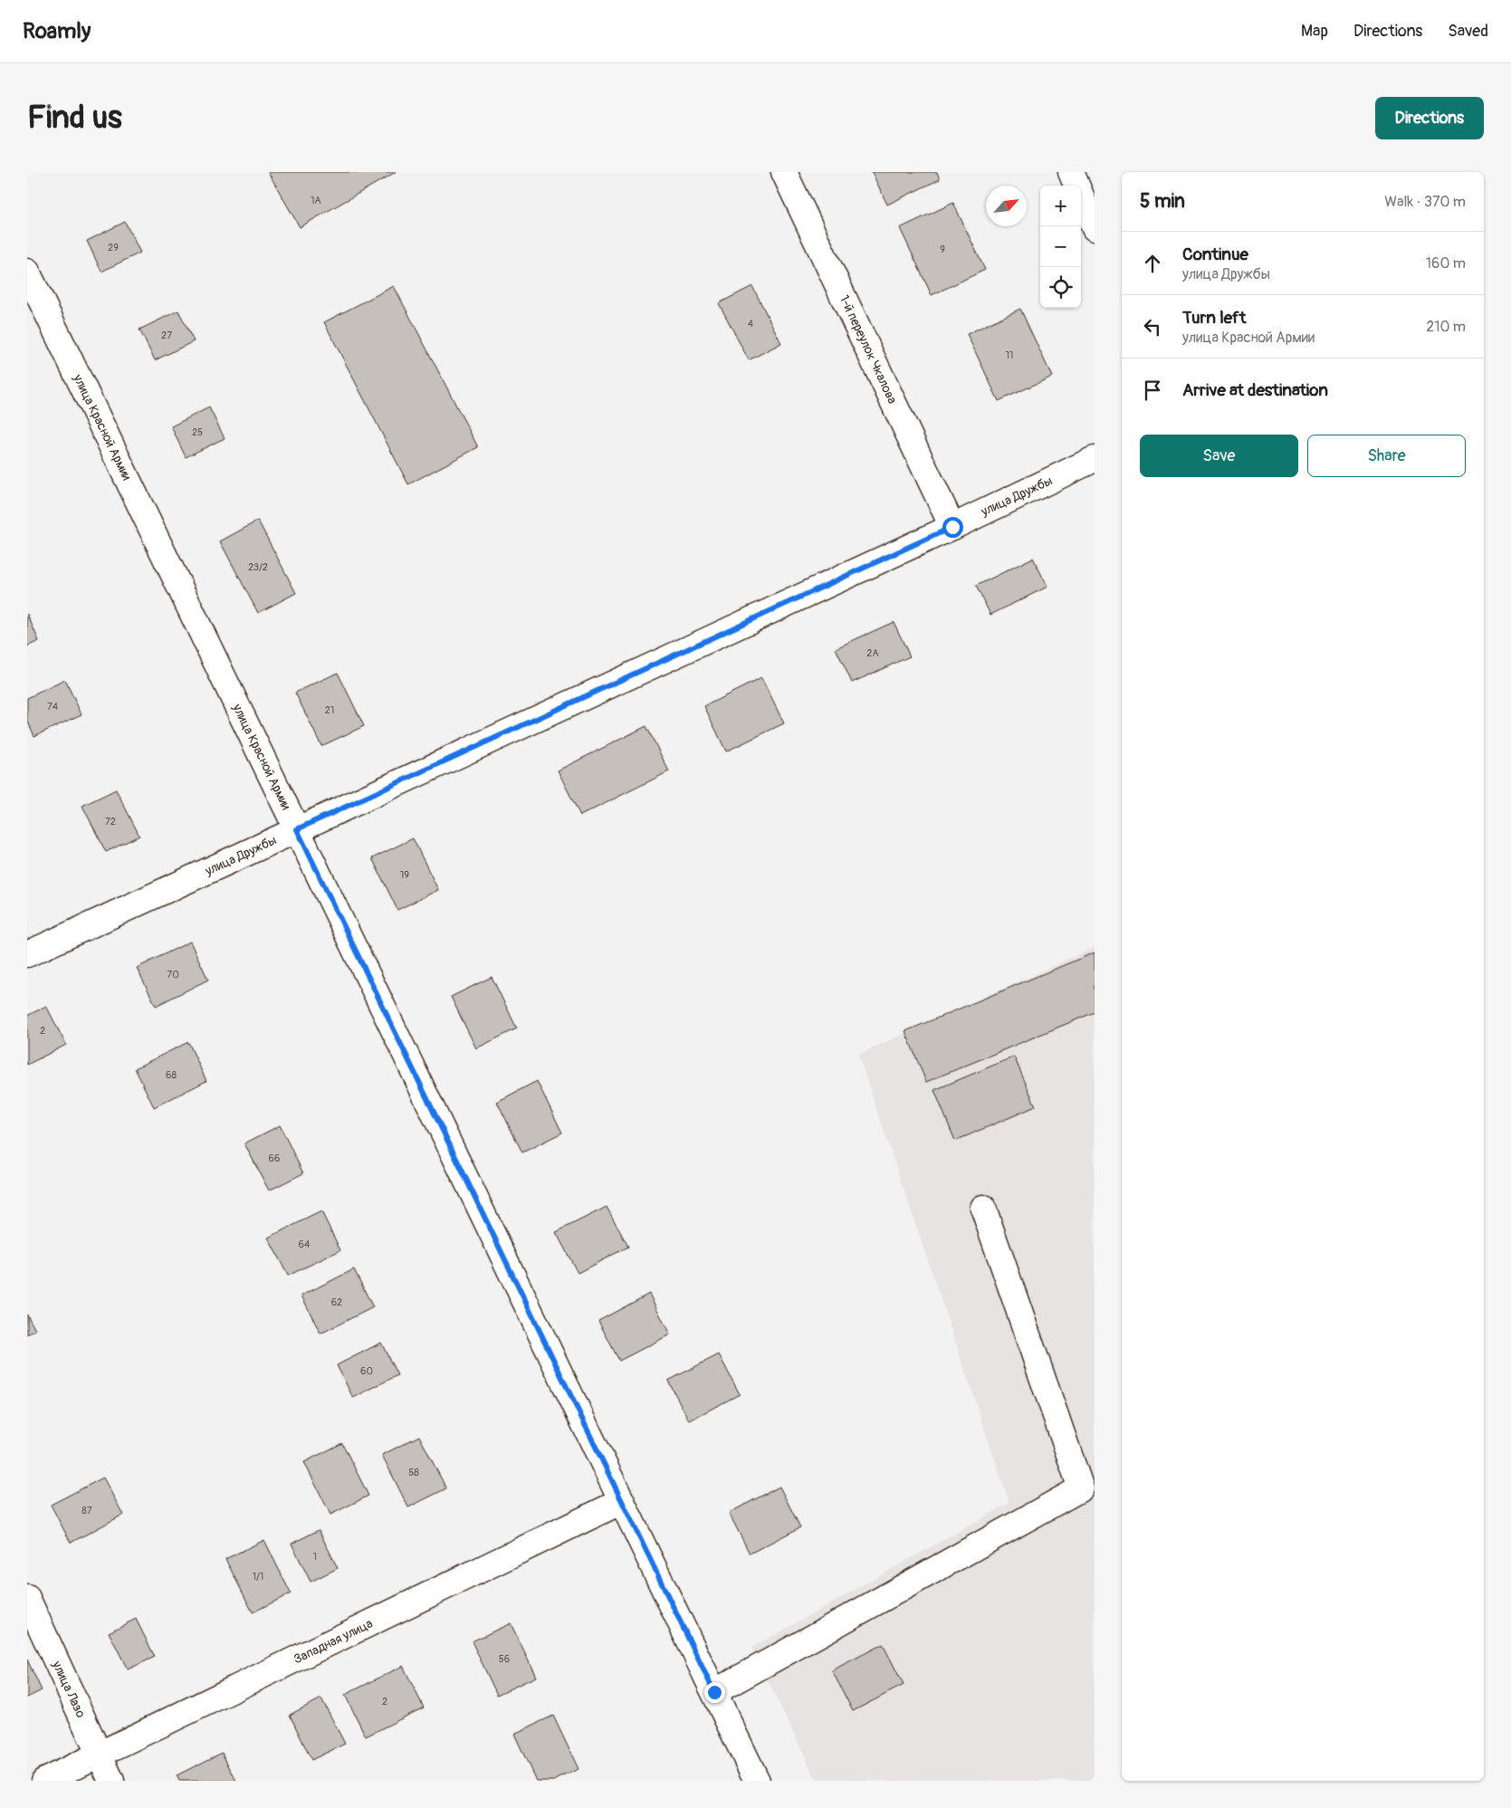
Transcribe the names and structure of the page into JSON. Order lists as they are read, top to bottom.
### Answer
{
  "streets": {
    "street": [
      "1-й переулок Чкалова",
      "улица Красной Армии",
      "улица Дружбы",
      "Западная улица",
      "улица Лазо"
    ]
  },
  "crossings": [
    ["1-й переулок Чкалова", "улица Дружбы"],
    ["улица Красной Армии", "улица Дружбы"],
    ["улица Красной Армии", "Западная улица"],
    ["Западная улица", "улица Лазо"]
  ],
  "house_numbers": [
    "1А",
    "29",
    "9",
    "4",
    "27",
    "11",
    "25",
    "23/2",
    "2А",
    "74",
    "21",
    "72",
    "19",
    "70",
    "2",
    "68",
    "66",
    "64",
    "62",
    "60",
    "58",
    "87",
    "1",
    "1/1",
    "56",
    "2"
  ],
  "north": "top right",
  "page": {
    "header": "Roamly",
    "nav": ["Map", "Directions", "Saved"],
    "buttons": [
      "Directions",
      ["Save", "Share"]
    ],
    "title": "Find us",
    "heading": ["5 min", "Walk · 370 m"],
    "map_buttons": ["+", "−"],
    "list": [
      ["Continue", "улица Дружбы", "160 m"],
      ["Turn left", "улица Красной Армии", "210 m"],
      "Arrive at destination"
    ]
  }
}
